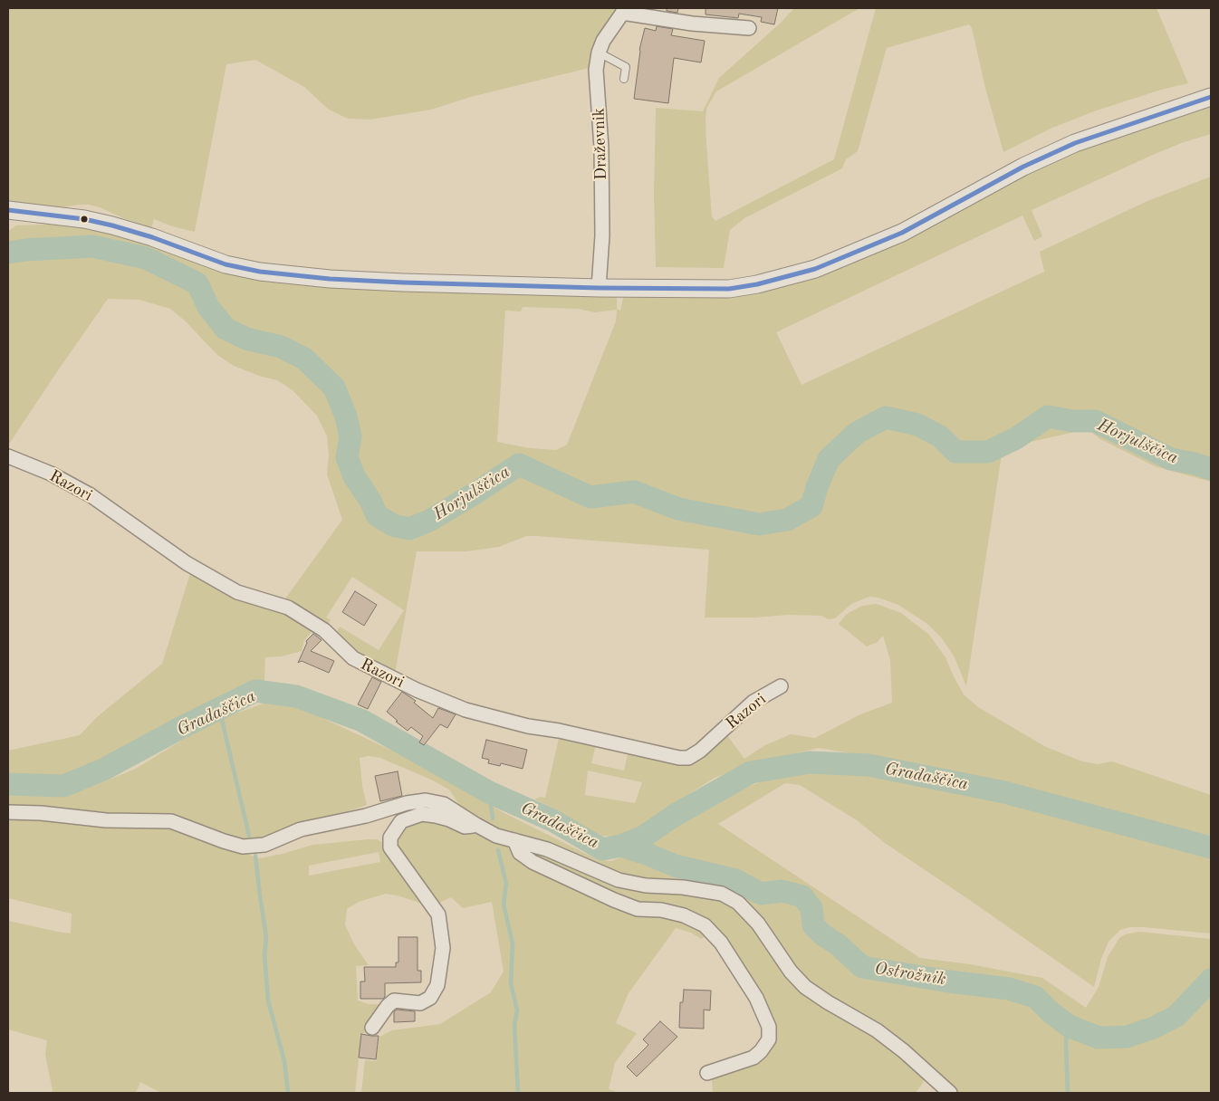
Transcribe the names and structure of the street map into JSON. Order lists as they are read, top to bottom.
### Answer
{
  "streets": {
    "street": ["Draževnik", "Razori"]
  },
  "water": ["Horjulščica", "Gradaščica", "Ostrožnik"]
}
